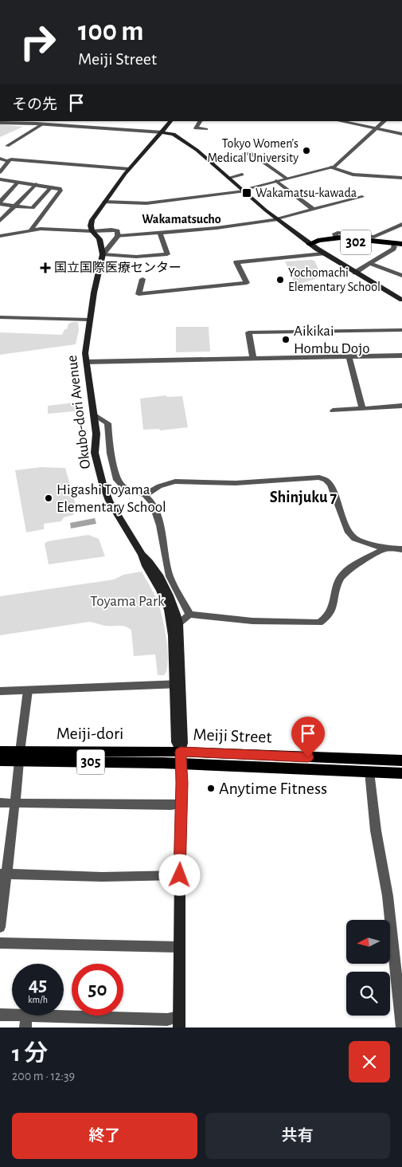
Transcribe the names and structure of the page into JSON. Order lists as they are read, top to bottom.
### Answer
{
  "streets": {
    "main road": [
      "302",
      "Okubo-dori Avenue",
      "Meiji-dori",
      "Meiji Street",
      "305"
    ]
  },
  "crossings": [
    ["Okubo-dori Avenue", "Meiji-dori"],
    ["Okubo-dori Avenue", "Meiji Street"],
    ["Meiji-dori", "Meiji Street"]
  ],
  "districts": ["Wakamatsucho", "Shinjuku 7"],
  "parks": ["Toyama Park"],
  "places": {
    "other": [
      "Tokyo Women's Medical University",
      "Yochomachi Elementary School",
      "Aikikai Hombu Dojo",
      "Higashi Toyama Elementary School",
      "Anytime Fitness"
    ],
    "transit": ["Wakamatsu-kawada"],
    "health": ["国立国際医療センター"]
  },
  "north": "left",
  "page": {
    "turn": ["100 m", "Meiji Street"],
    "then": "その先",
    "speed": "45 km/h",
    "limit": "50",
    "heading": ["1 分", "200 m · 12:39"],
    "buttons": ["終了", "共有"]
  }
}
